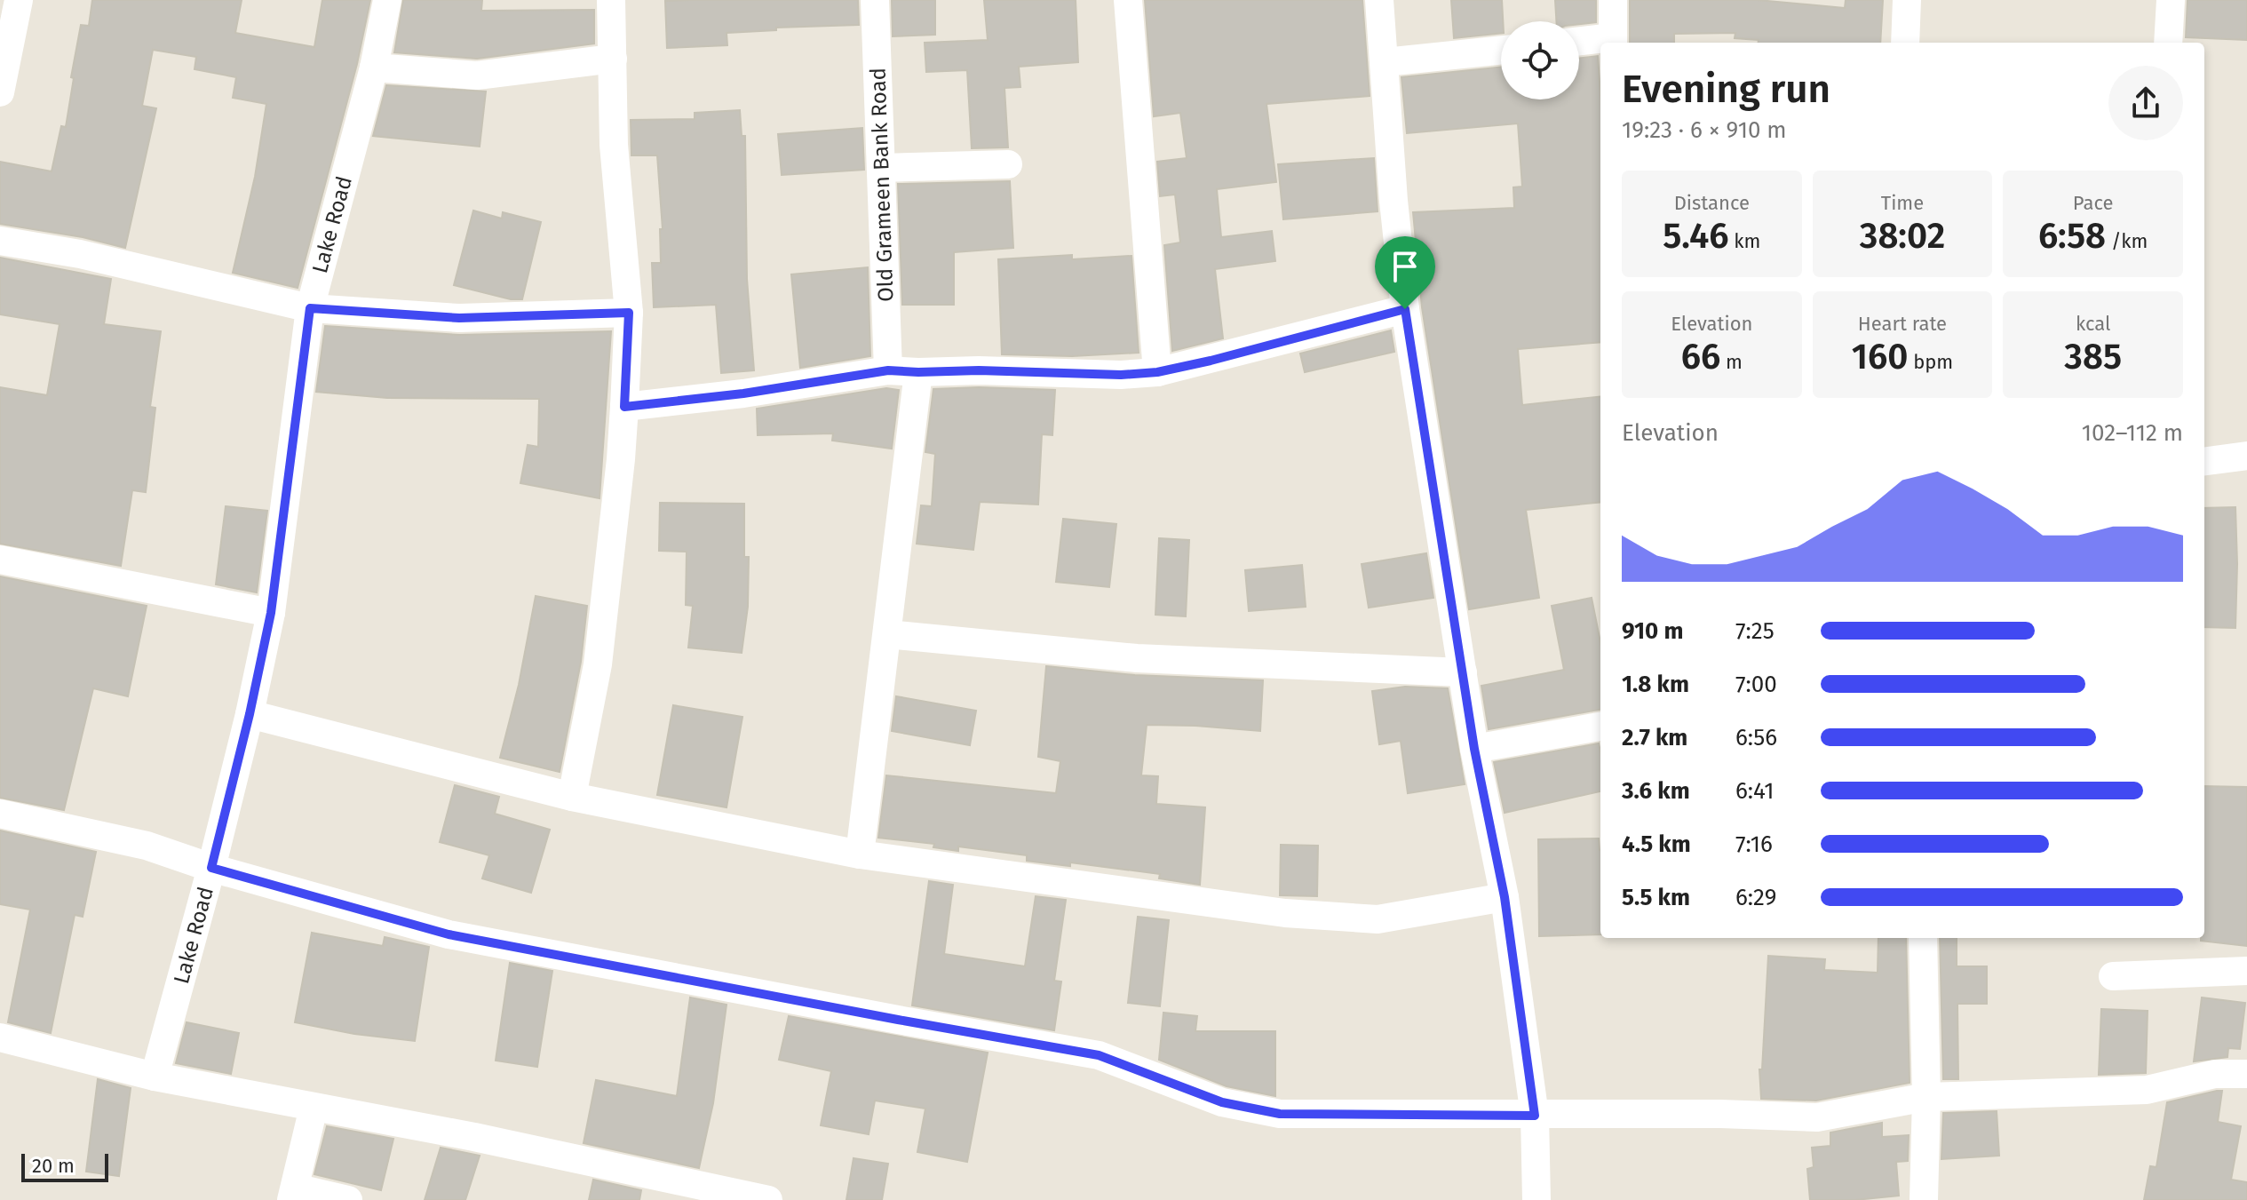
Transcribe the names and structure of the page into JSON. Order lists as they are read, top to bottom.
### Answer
{
  "streets": {
    "street": ["Old Grameen Bank Road", "Lake Road"]
  },
  "scale_bar": "20 m",
  "page": {
    "heading": ["Evening run", "19:23 · 6 × 910 m"],
    "stats": [
      ["Distance", "5.46 km"],
      ["Time", "38:02"],
      ["Pace", "6:58 /km"],
      ["Elevation", "66 m"],
      ["Heart rate", "160 bpm"],
      ["kcal", "385"]
    ],
    "chart": ["Elevation", "102–112 m"],
    "list": [
      {
        "name": "910 m",
        "note": "7:25"
      },
      {
        "name": "1.8 km",
        "note": "7:00"
      },
      {
        "name": "2.7 km",
        "note": "6:56"
      },
      {
        "name": "3.6 km",
        "note": "6:41"
      },
      {
        "name": "4.5 km",
        "note": "7:16"
      },
      {
        "name": "5.5 km",
        "note": "6:29"
      }
    ],
    "scale": "20 m"
  }
}
